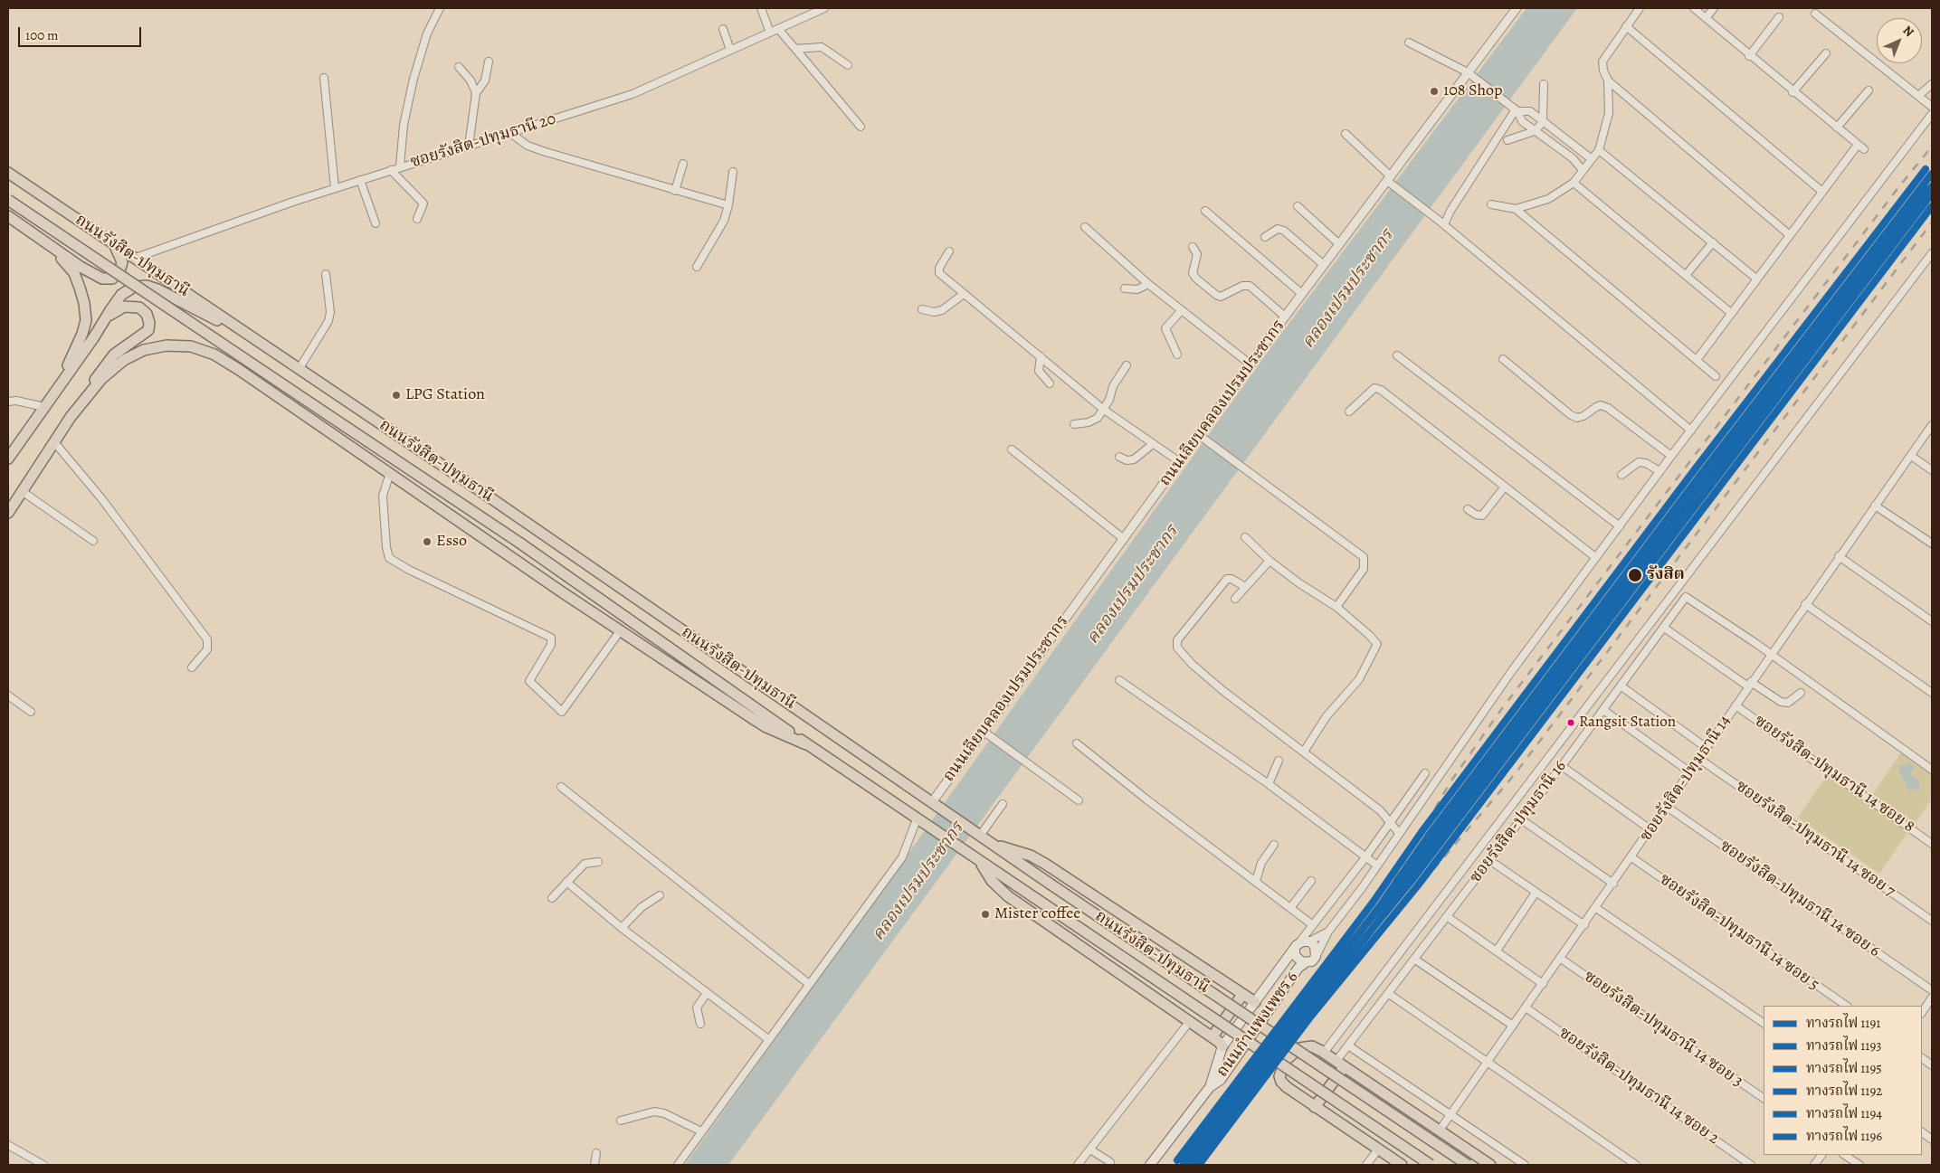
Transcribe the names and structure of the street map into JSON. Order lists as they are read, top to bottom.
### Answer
{
  "streets": {
    "main road": ["ถนนรังสิต-ปทุมธานี", "ถนนกำแพงเพชร 6"],
    "street": [
      "ซอยรังสิต-ปทุมธานี 20",
      "ถนนเลียบคลองเปรมประชากร",
      "ซอยรังสิต-ปทุมธานี 14 ซอย 8",
      "ซอยรังสิต-ปทุมธานี 14",
      "ซอยรังสิต-ปทุมธานี 16",
      "ซอยรังสิต-ปทุมธานี 14 ซอย 7",
      "ซอยรังสิต-ปทุมธานี 14 ซอย 6",
      "ซอยรังสิต-ปทุมธานี 14 ซอย 5",
      "ซอยรังสิต-ปทุมธานี 14 ซอย 3",
      "ซอยรังสิต-ปทุมธานี 14 ซอย 2"
    ]
  },
  "crossings": [
    ["ซอยรังสิต-ปทุมธานี 20", "ถนนรังสิต-ปทุมธานี"],
    ["ถนนรังสิต-ปทุมธานี", "ถนนเลียบคลองเปรมประชากร"],
    ["ซอยรังสิต-ปทุมธานี 14 ซอย 8", "ซอยรังสิต-ปทุมธานี 14"],
    ["ซอยรังสิต-ปทุมธานี 14", "ซอยรังสิต-ปทุมธานี 16"],
    ["ซอยรังสิต-ปทุมธานี 14", "ซอยรังสิต-ปทุมธานี 14 ซอย 7"],
    ["ซอยรังสิต-ปทุมธานี 14", "ซอยรังสิต-ปทุมธานี 14 ซอย 6"],
    ["ซอยรังสิต-ปทุมธานี 14", "ซอยรังสิต-ปทุมธานี 14 ซอย 5"],
    ["ซอยรังสิต-ปทุมธานี 14", "ซอยรังสิต-ปทุมธานี 14 ซอย 3"],
    ["ซอยรังสิต-ปทุมธานี 14", "ซอยรังสิต-ปทุมธานี 14 ซอย 2"]
  ],
  "water": ["คลองเปรมประชากร"],
  "places": [
    "108 Shop",
    "LPG Station",
    "Esso",
    "รังสิต",
    "Rangsit Station",
    "Mister coffee"
  ],
  "lines": [
    "rail line 1195",
    "rail line 1191",
    "rail line 1193",
    "rail line 1196",
    "rail line 1192",
    "rail line 1194"
  ],
  "legend": [
    "ทางรถไฟ 1191",
    "ทางรถไฟ 1193",
    "ทางรถไฟ 1195",
    "ทางรถไฟ 1192",
    "ทางรถไฟ 1194",
    "ทางรถไฟ 1196"
  ],
  "scale_bar": "100 m",
  "north": "top right"
}
